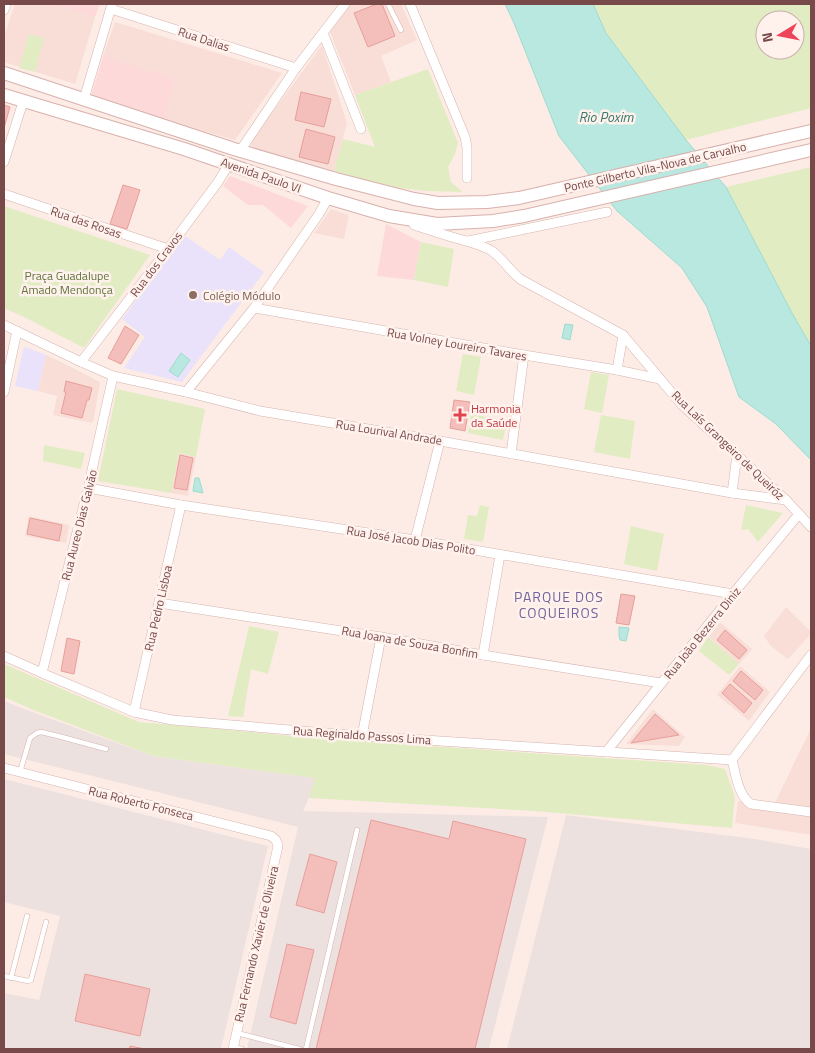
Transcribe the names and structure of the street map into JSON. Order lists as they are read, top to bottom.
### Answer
{
  "streets": {
    "main road": ["Ponte Gilberto Vila-Nova de Carvalho", "Avenida Paulo VI"],
    "street": [
      "Rua Dalias",
      "Rua das Rosas",
      "Rua dos Cravos",
      "Rua Volney Loureiro Tavares",
      "Rua Lourival Andrade",
      "Rua Laís Grangeiro de Queiróz",
      "Rua Aureo Dias Galvão",
      "Rua José Jacob Dias Polito",
      "Rua Pedro Lisboa",
      "Rua João Bezerra Diniz",
      "Rua Joana de Souza Bonfim",
      "Rua Reginaldo Passos Lima",
      "Rua Roberto Fonseca",
      "Rua Fernando Xavier de Oliveira"
    ]
  },
  "crossings": [
    ["Ponte Gilberto Vila-Nova de Carvalho", "Avenida Paulo VI"],
    ["Avenida Paulo VI", "Rua dos Cravos"],
    ["Avenida Paulo VI", "Rua Laís Grangeiro de Queiróz"],
    ["Rua das Rosas", "Rua dos Cravos"],
    ["Rua dos Cravos", "Rua Lourival Andrade"],
    ["Rua Volney Loureiro Tavares", "Rua Laís Grangeiro de Queiróz"],
    ["Rua Lourival Andrade", "Rua Laís Grangeiro de Queiróz"],
    ["Rua Lourival Andrade", "Rua Aureo Dias Galvão"],
    ["Rua Laís Grangeiro de Queiróz", "Rua João Bezerra Diniz"],
    ["Rua Aureo Dias Galvão", "Rua José Jacob Dias Polito"],
    ["Rua Aureo Dias Galvão", "Rua Reginaldo Passos Lima"],
    ["Rua José Jacob Dias Polito", "Rua Pedro Lisboa"],
    ["Rua José Jacob Dias Polito", "Rua João Bezerra Diniz"],
    ["Rua Pedro Lisboa", "Rua Joana de Souza Bonfim"],
    ["Rua Pedro Lisboa", "Rua Reginaldo Passos Lima"],
    ["Rua João Bezerra Diniz", "Rua Joana de Souza Bonfim"],
    ["Rua João Bezerra Diniz", "Rua Reginaldo Passos Lima"],
    ["Rua Roberto Fonseca", "Rua Fernando Xavier de Oliveira"]
  ],
  "districts": ["PARQUE DOS COQUEIROS"],
  "water": ["Rio Poxim"],
  "parks": ["Praça Guadalupe Amado Mendonça"],
  "places": {
    "other": ["Colégio Módulo"],
    "health": ["Harmonia da Saúde"]
  },
  "north": "left"
}
